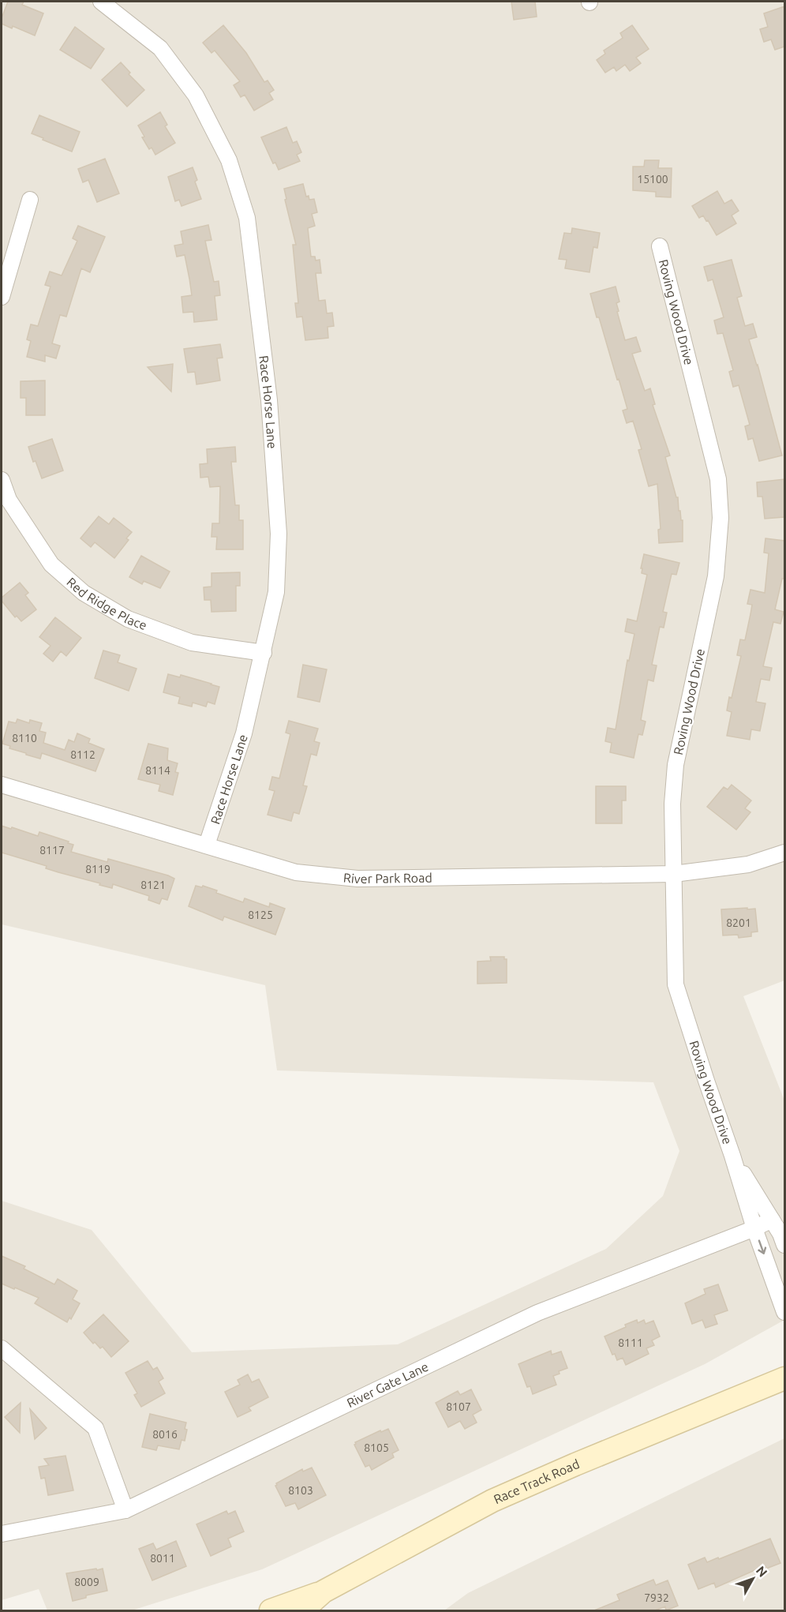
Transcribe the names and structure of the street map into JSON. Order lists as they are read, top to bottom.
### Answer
{
  "streets": {
    "street": [
      "Roving Wood Drive",
      "Race Horse Lane",
      "Red Ridge Place",
      "River Park Road",
      "River Gate Lane",
      "Race Track Road"
    ]
  },
  "crossings": [
    ["Roving Wood Drive", "River Park Road"],
    ["Roving Wood Drive", "River Gate Lane"],
    ["Race Horse Lane", "Red Ridge Place"],
    ["Race Horse Lane", "River Park Road"]
  ],
  "house_numbers": [
    "15100",
    "8110",
    "8112",
    "8114",
    "8117",
    "8119",
    "8121",
    "8125",
    "8201",
    "8111",
    "8107",
    "8016",
    "8105",
    "8103",
    "8011",
    "8009",
    "7932"
  ],
  "north": "top right"
}
